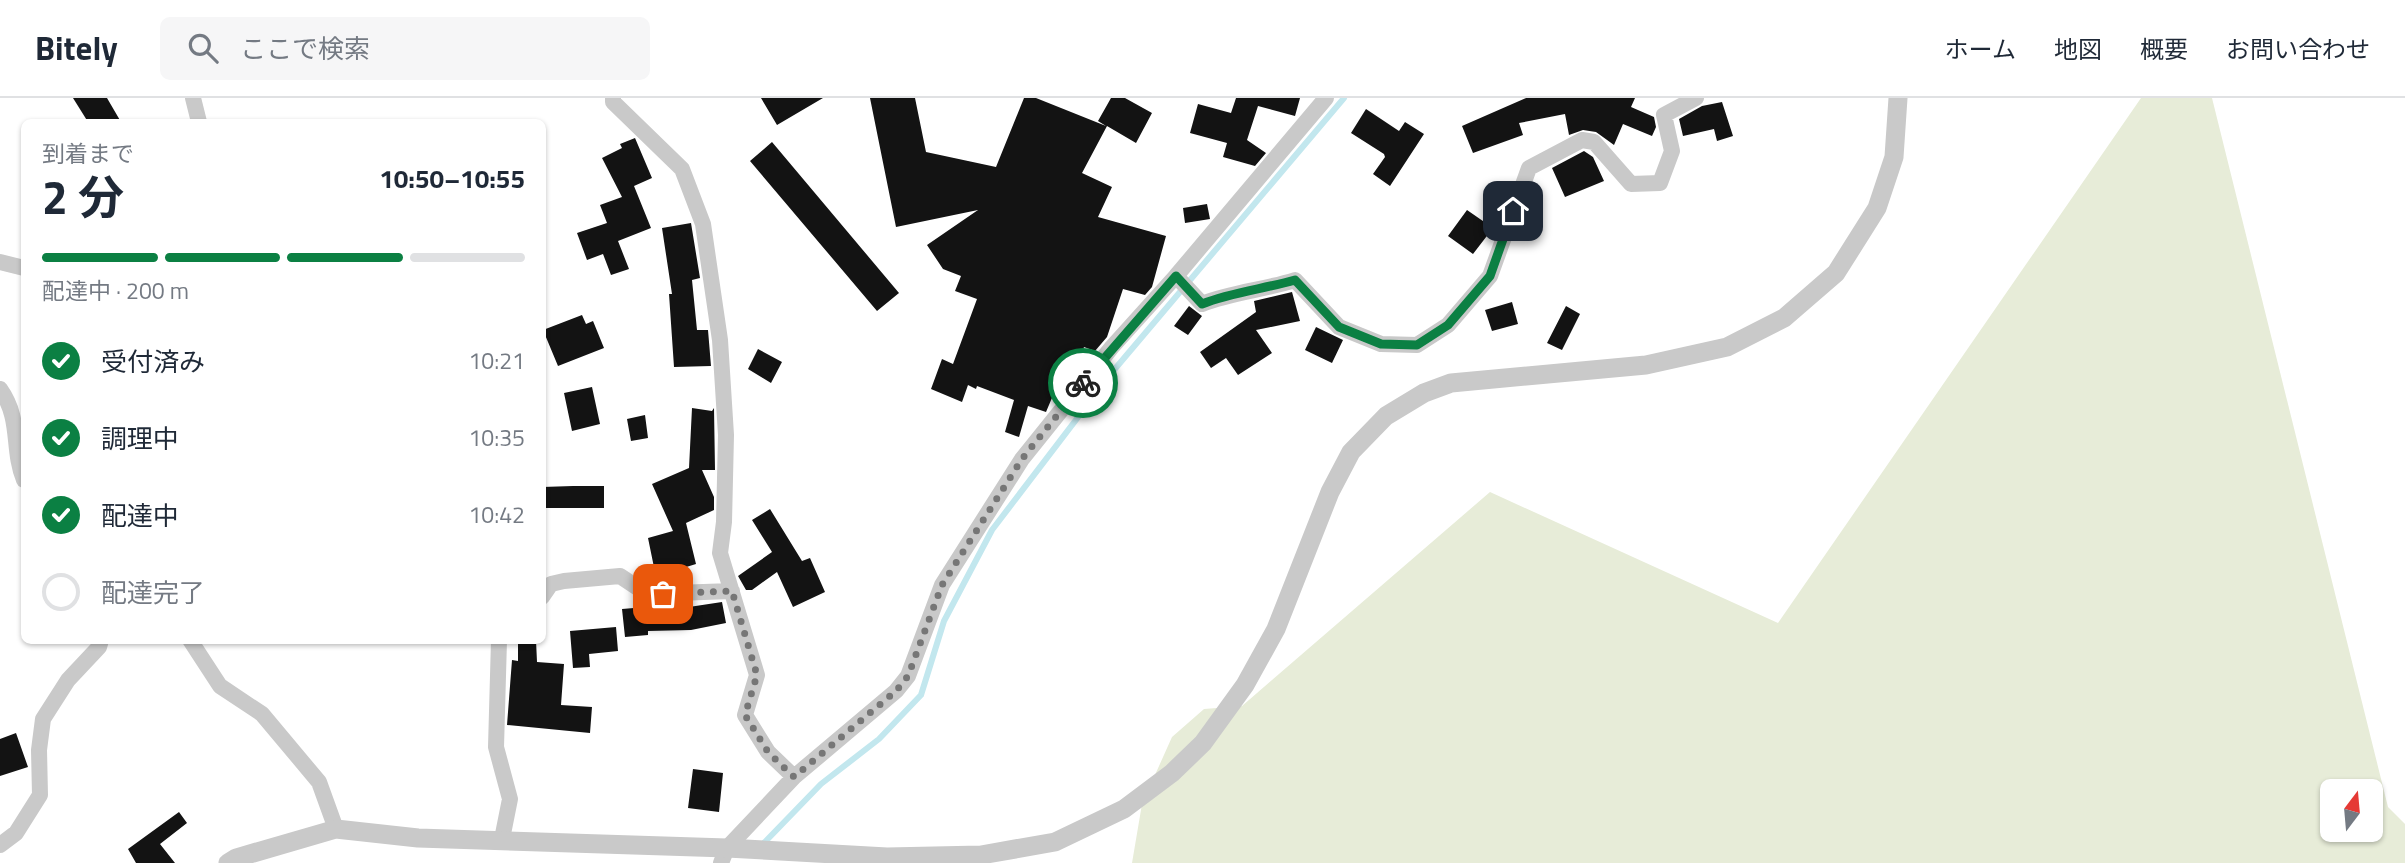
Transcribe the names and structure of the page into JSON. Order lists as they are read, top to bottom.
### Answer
{
  "north": "top",
  "page": {
    "header": "Bitely",
    "search": "ここで検索",
    "nav": [
      "ホーム",
      "地図",
      "概要",
      "お問い合わせ"
    ],
    "heading": ["2 分", "到着まで", "10:50–10:55"],
    "bar": "配達中 · 200 m",
    "list": [
      ["受付済み", "10:21"],
      ["調理中", "10:35"],
      ["配達中", "10:42"],
      "配達完了"
    ]
  }
}
